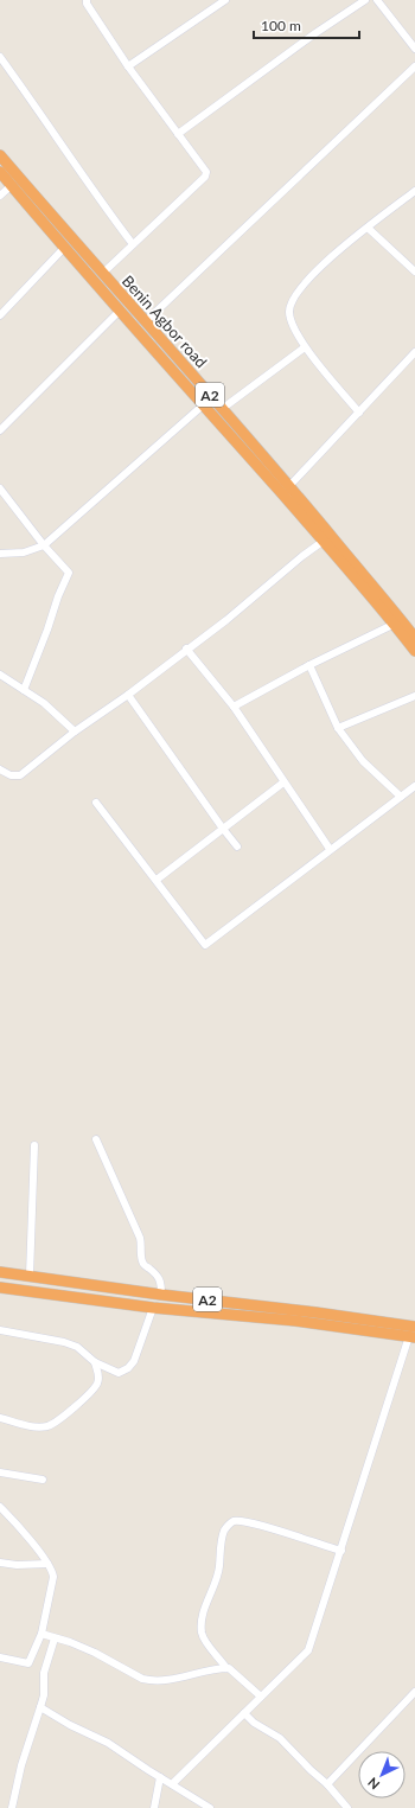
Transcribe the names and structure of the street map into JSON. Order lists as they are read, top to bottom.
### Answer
{
  "streets": {
    "highway": ["Benin Agbor road", "A2"]
  },
  "scale_bar": "100 m",
  "north": "bottom left"
}
